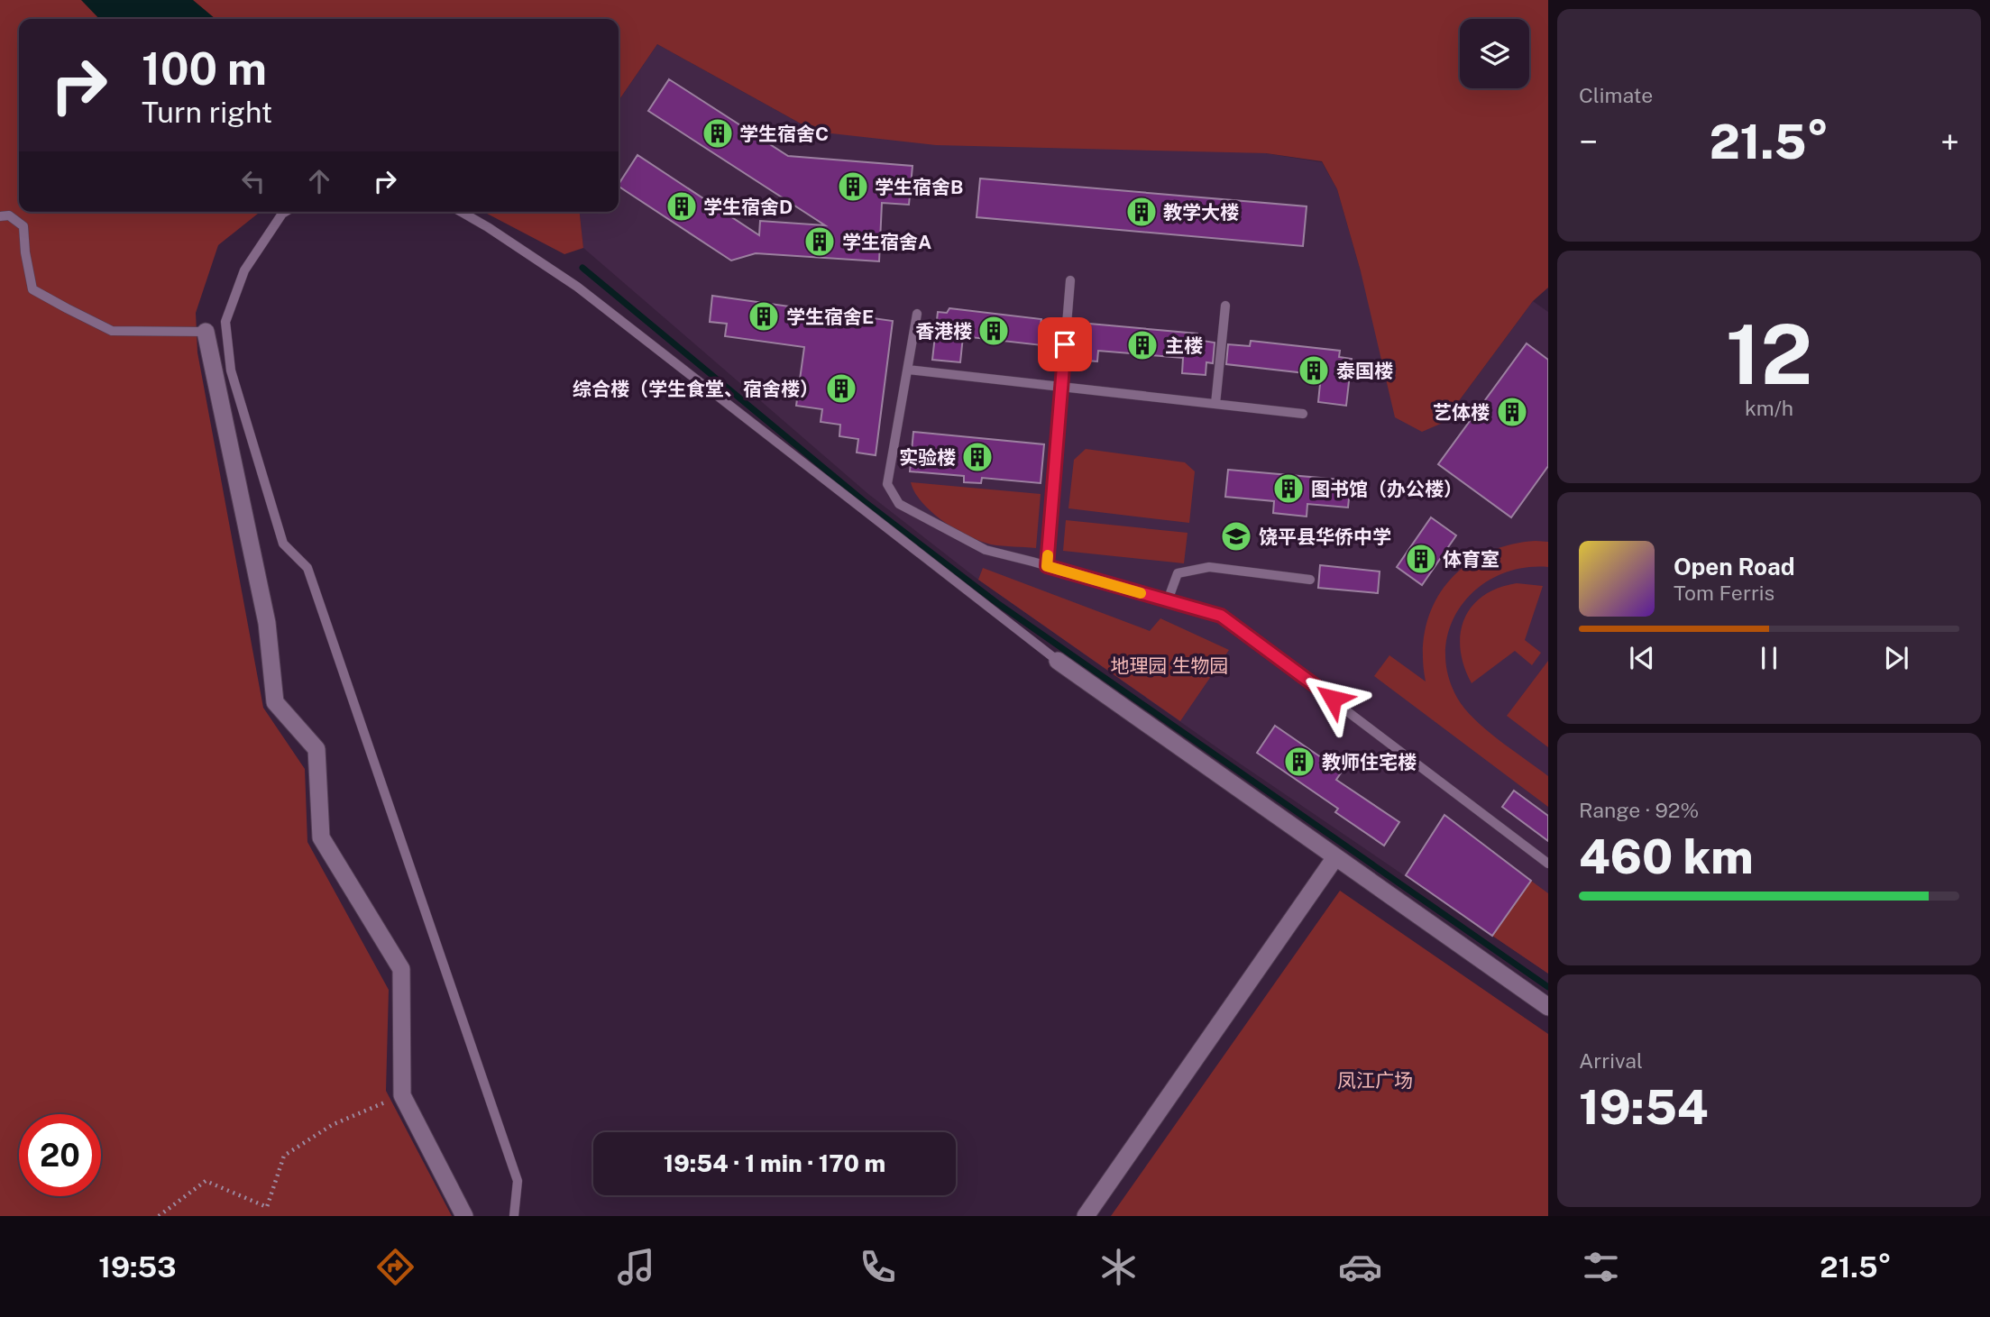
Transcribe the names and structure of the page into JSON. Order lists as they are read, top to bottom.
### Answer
{
  "parks": ["地理园 生物园", "凤江广场"],
  "places": {
    "building": [
      "学生宿舍C",
      "学生宿舍B",
      "学生宿舍D",
      "教学大楼",
      "学生宿舍A",
      "学生宿舍E",
      "香港楼",
      "主楼",
      "泰国楼",
      "综合楼（学生食堂、宿舍楼）",
      "艺体楼",
      "实验楼",
      "图书馆（办公楼）",
      "体育室",
      "教师住宅楼"
    ],
    "school or university": ["饶平县华侨中学"]
  },
  "page": {
    "tile": [
      "Climate",
      ["12", "km/h"],
      ["Range · 92%", "460 km"],
      ["Arrival", "19:54"]
    ],
    "turn": ["100 m", "Turn right"],
    "heat": ["−", "21.5°", "+"],
    "song": ["Open Road", "Tom Ferris"],
    "limit": "20",
    "trip": "19:54 · 1 min · 170 m",
    "tabs": ["19:53", "21.5°"]
  }
}
